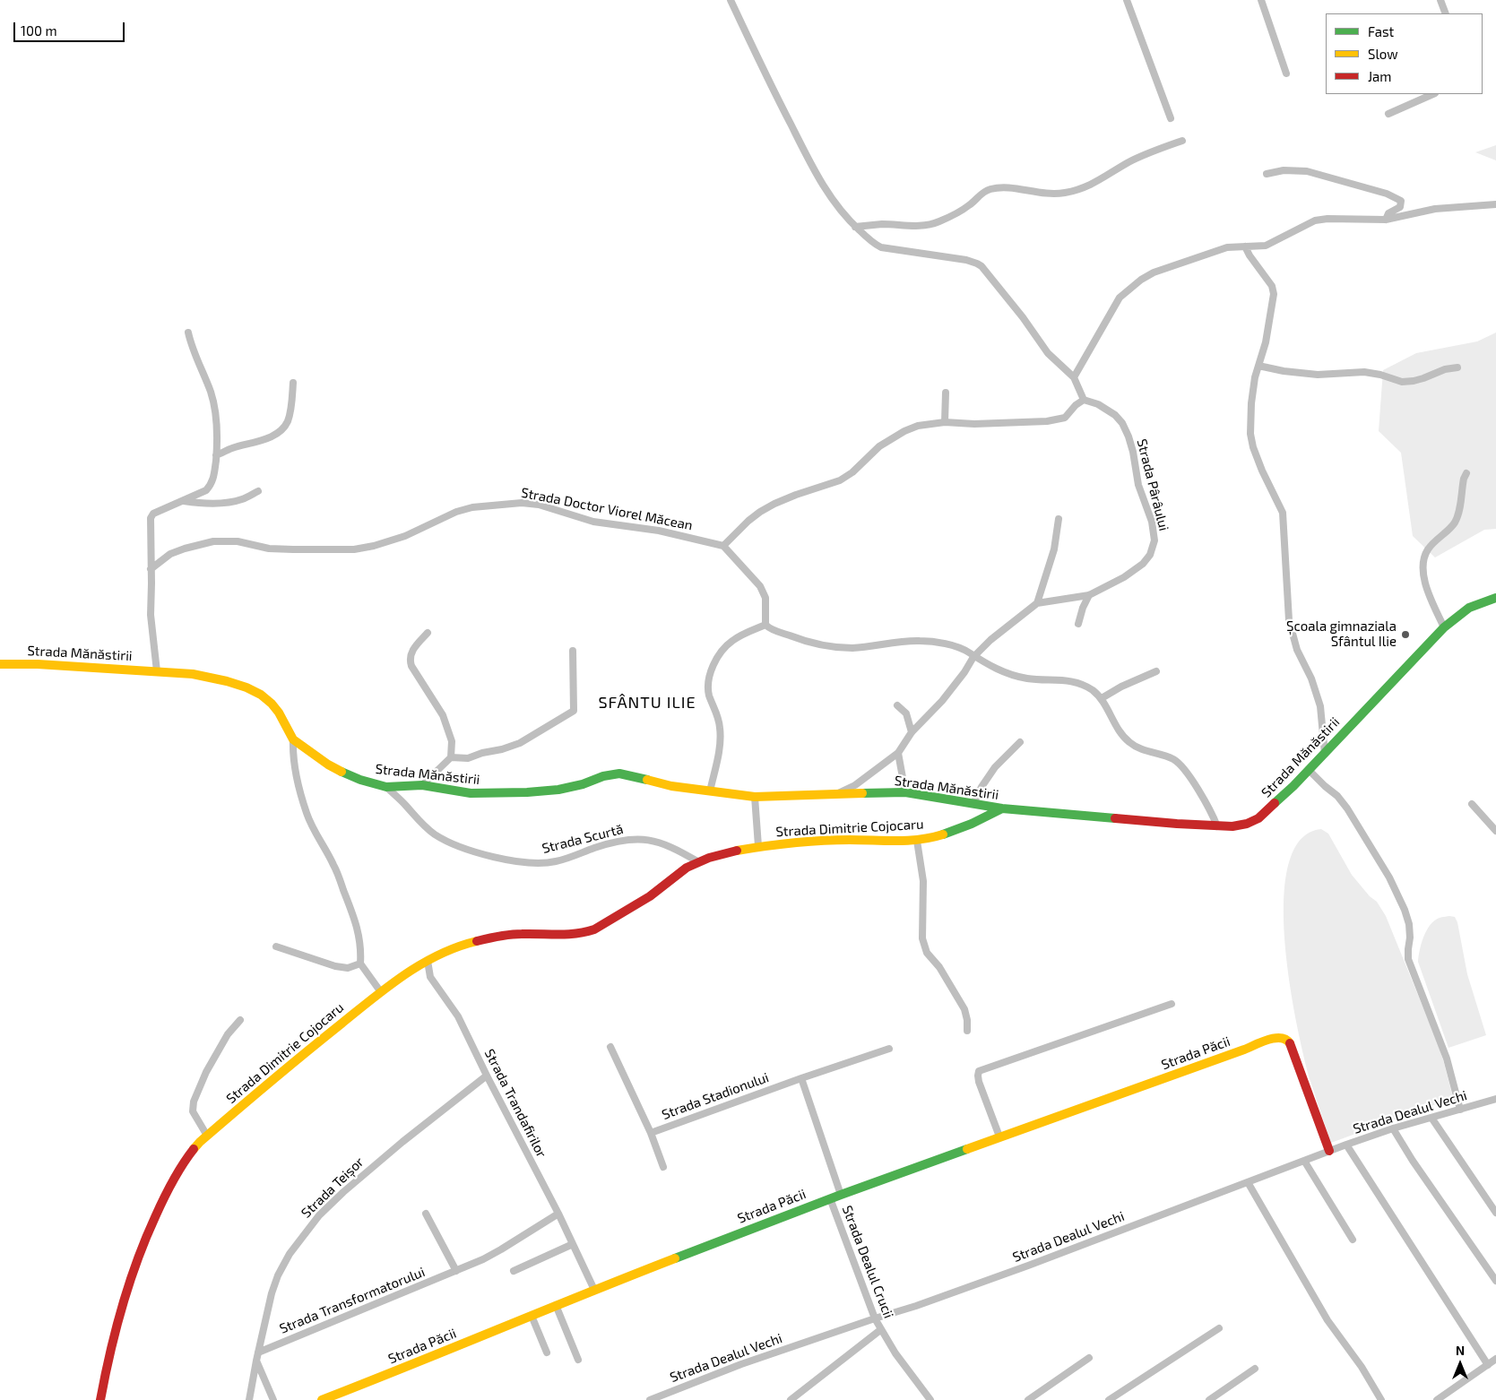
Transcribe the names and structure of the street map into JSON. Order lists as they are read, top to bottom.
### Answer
{
  "streets": {
    "street": [
      "Strada Pârâului",
      "Strada Doctor Viorel Măcean",
      "Strada Mănăstirii",
      "Strada Dimitrie Cojocaru",
      "Strada Scurtă",
      "Strada Păcii",
      "Strada Stadionului",
      "Strada Trandafirilor",
      "Strada Dealul Vechi",
      "Strada Teișor",
      "Strada Dealul Crucii",
      "Strada Transformatorului"
    ]
  },
  "crossings": [
    ["Strada Pârâului", "Strada Mănăstirii"],
    ["Strada Mănăstirii", "Strada Dimitrie Cojocaru"],
    ["Strada Mănăstirii", "Strada Scurtă"],
    ["Strada Dimitrie Cojocaru", "Strada Scurtă"],
    ["Strada Dimitrie Cojocaru", "Strada Trandafirilor"],
    ["Strada Păcii", "Strada Trandafirilor"],
    ["Strada Păcii", "Strada Dealul Vechi"],
    ["Strada Păcii", "Strada Dealul Crucii"],
    ["Strada Trandafirilor", "Strada Teișor"],
    ["Strada Trandafirilor", "Strada Transformatorului"],
    ["Strada Dealul Vechi", "Strada Dealul Crucii"],
    ["Strada Teișor", "Strada Transformatorului"]
  ],
  "districts": ["SFÂNTU ILIE"],
  "places": ["Școala gimnaziala Sfântul Ilie"],
  "legend": ["Fast", "Slow", "Jam"],
  "scale_bar": "100 m",
  "north": "top"
}
